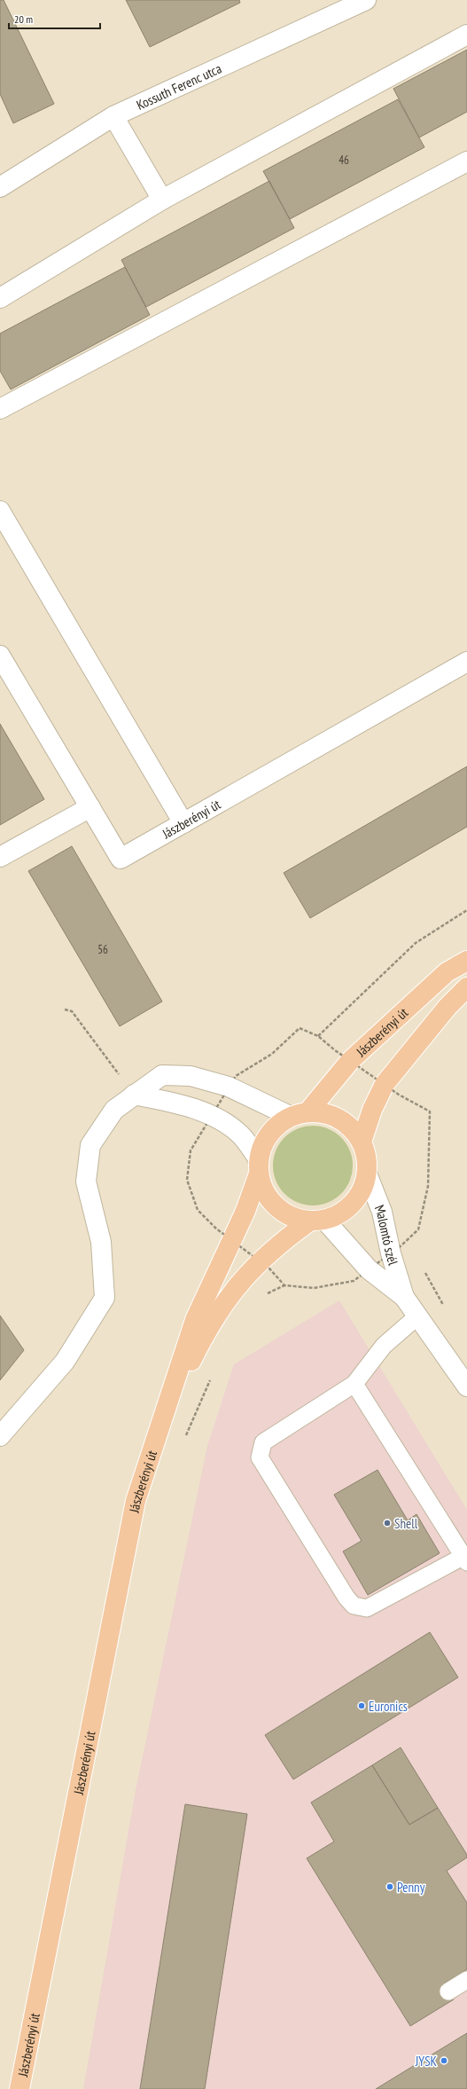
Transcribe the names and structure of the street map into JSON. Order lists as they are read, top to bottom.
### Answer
{
  "streets": {
    "main road": ["Jászberényi út"],
    "street": ["Kossuth Ferenc utca", "Malomtó szél"]
  },
  "crossings": [
    ["Jászberényi út", "Malomtó szél"]
  ],
  "places": [
    "Shell",
    "Euronics",
    "Penny",
    "JYSK"
  ],
  "house_numbers": ["46", "56"],
  "scale_bar": "20 m"
}
